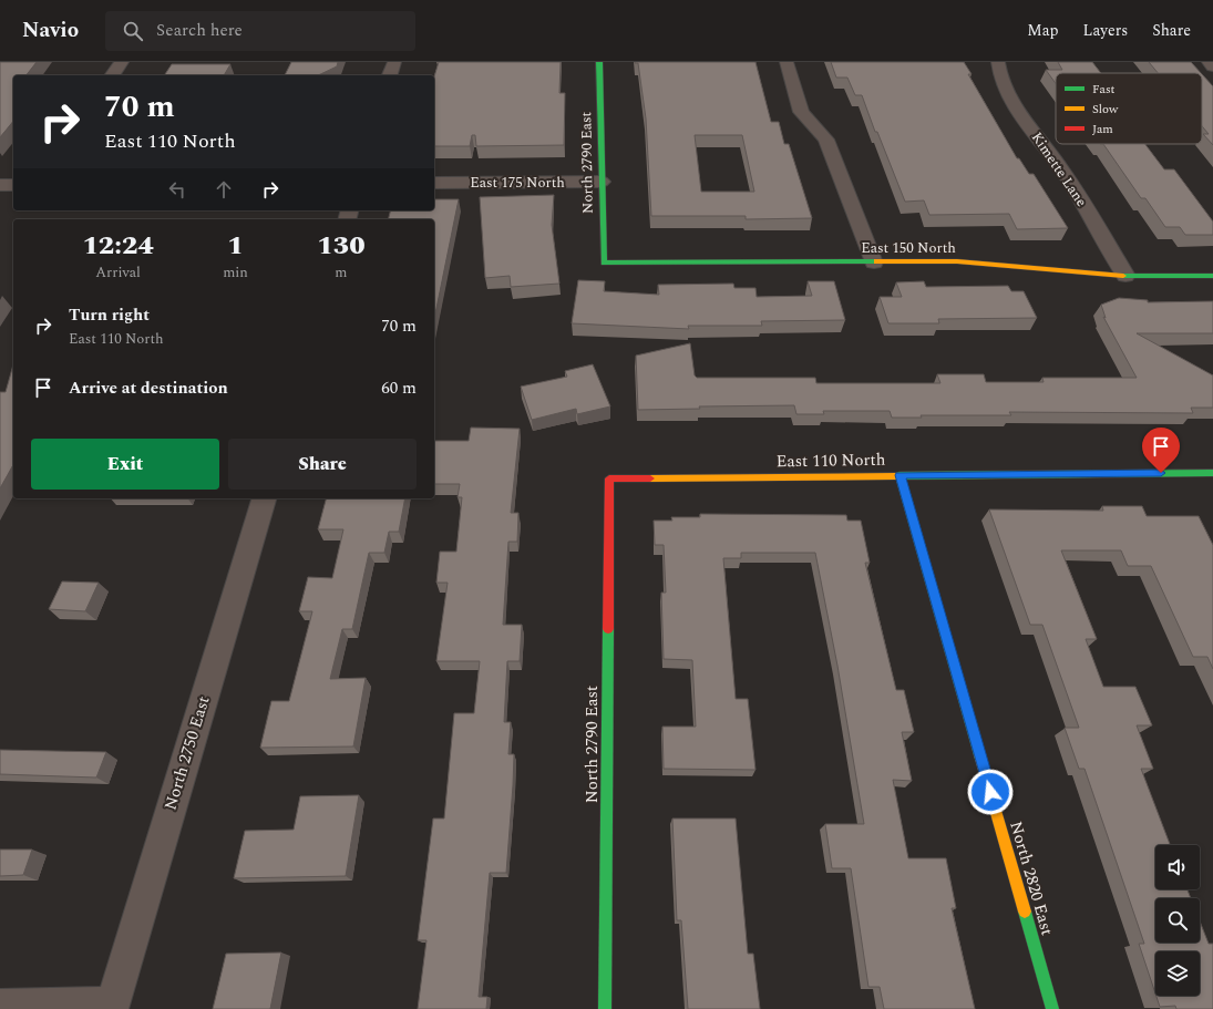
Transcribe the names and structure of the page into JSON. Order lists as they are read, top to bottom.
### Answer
{
  "streets": {
    "street": [
      "North 2790 East",
      "Kimette Lane",
      "East 175 North",
      "East 150 North",
      "East 110 North",
      "North 2750 East",
      "North 2820 East"
    ]
  },
  "crossings": [
    ["North 2790 East", "East 175 North"],
    ["North 2790 East", "East 150 North"],
    ["North 2790 East", "East 110 North"],
    ["Kimette Lane", "East 150 North"],
    ["East 110 North", "North 2820 East"]
  ],
  "legend": ["Fast", "Slow", "Jam"],
  "page": {
    "header": "Navio",
    "search": "Search here",
    "nav": ["Map", "Layers", "Share"],
    "turn": ["70 m", "East 110 North"],
    "eta": [
      "12:24",
      "Arrival",
      "1",
      "min",
      "130",
      "m"
    ],
    "list": [
      {
        "name": "Turn right",
        "note": "East 110 North",
        "value": "70 m"
      },
      {
        "name": "Arrive at destination",
        "value": "60 m"
      }
    ],
    "buttons": ["Exit", "Share"]
  }
}
